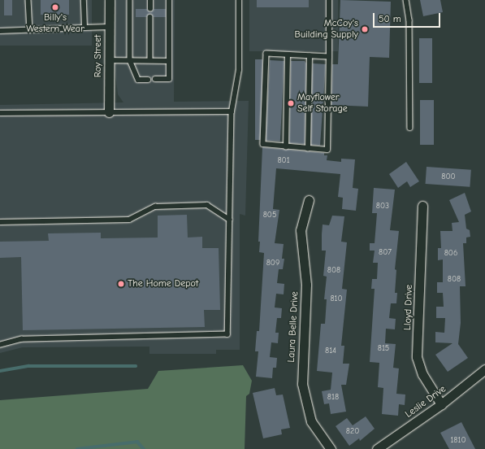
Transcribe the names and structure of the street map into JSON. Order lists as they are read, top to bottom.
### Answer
{
  "streets": {
    "street": [
      "Roy Street",
      "Lloyd Drive",
      "Laura Belle Drive",
      "Leslie Drive"
    ]
  },
  "crossings": [
    ["Lloyd Drive", "Leslie Drive"]
  ],
  "places": [
    "Billy's Western Wear",
    "McCoy's Building Supply",
    "Mayflower Self Storage",
    "The Home Depot"
  ],
  "house_numbers": [
    "801",
    "800",
    "803",
    "805",
    "807",
    "806",
    "809",
    "808",
    "808",
    "810",
    "815",
    "814",
    "818",
    "820",
    "1810"
  ],
  "scale_bar": "50 m"
}
